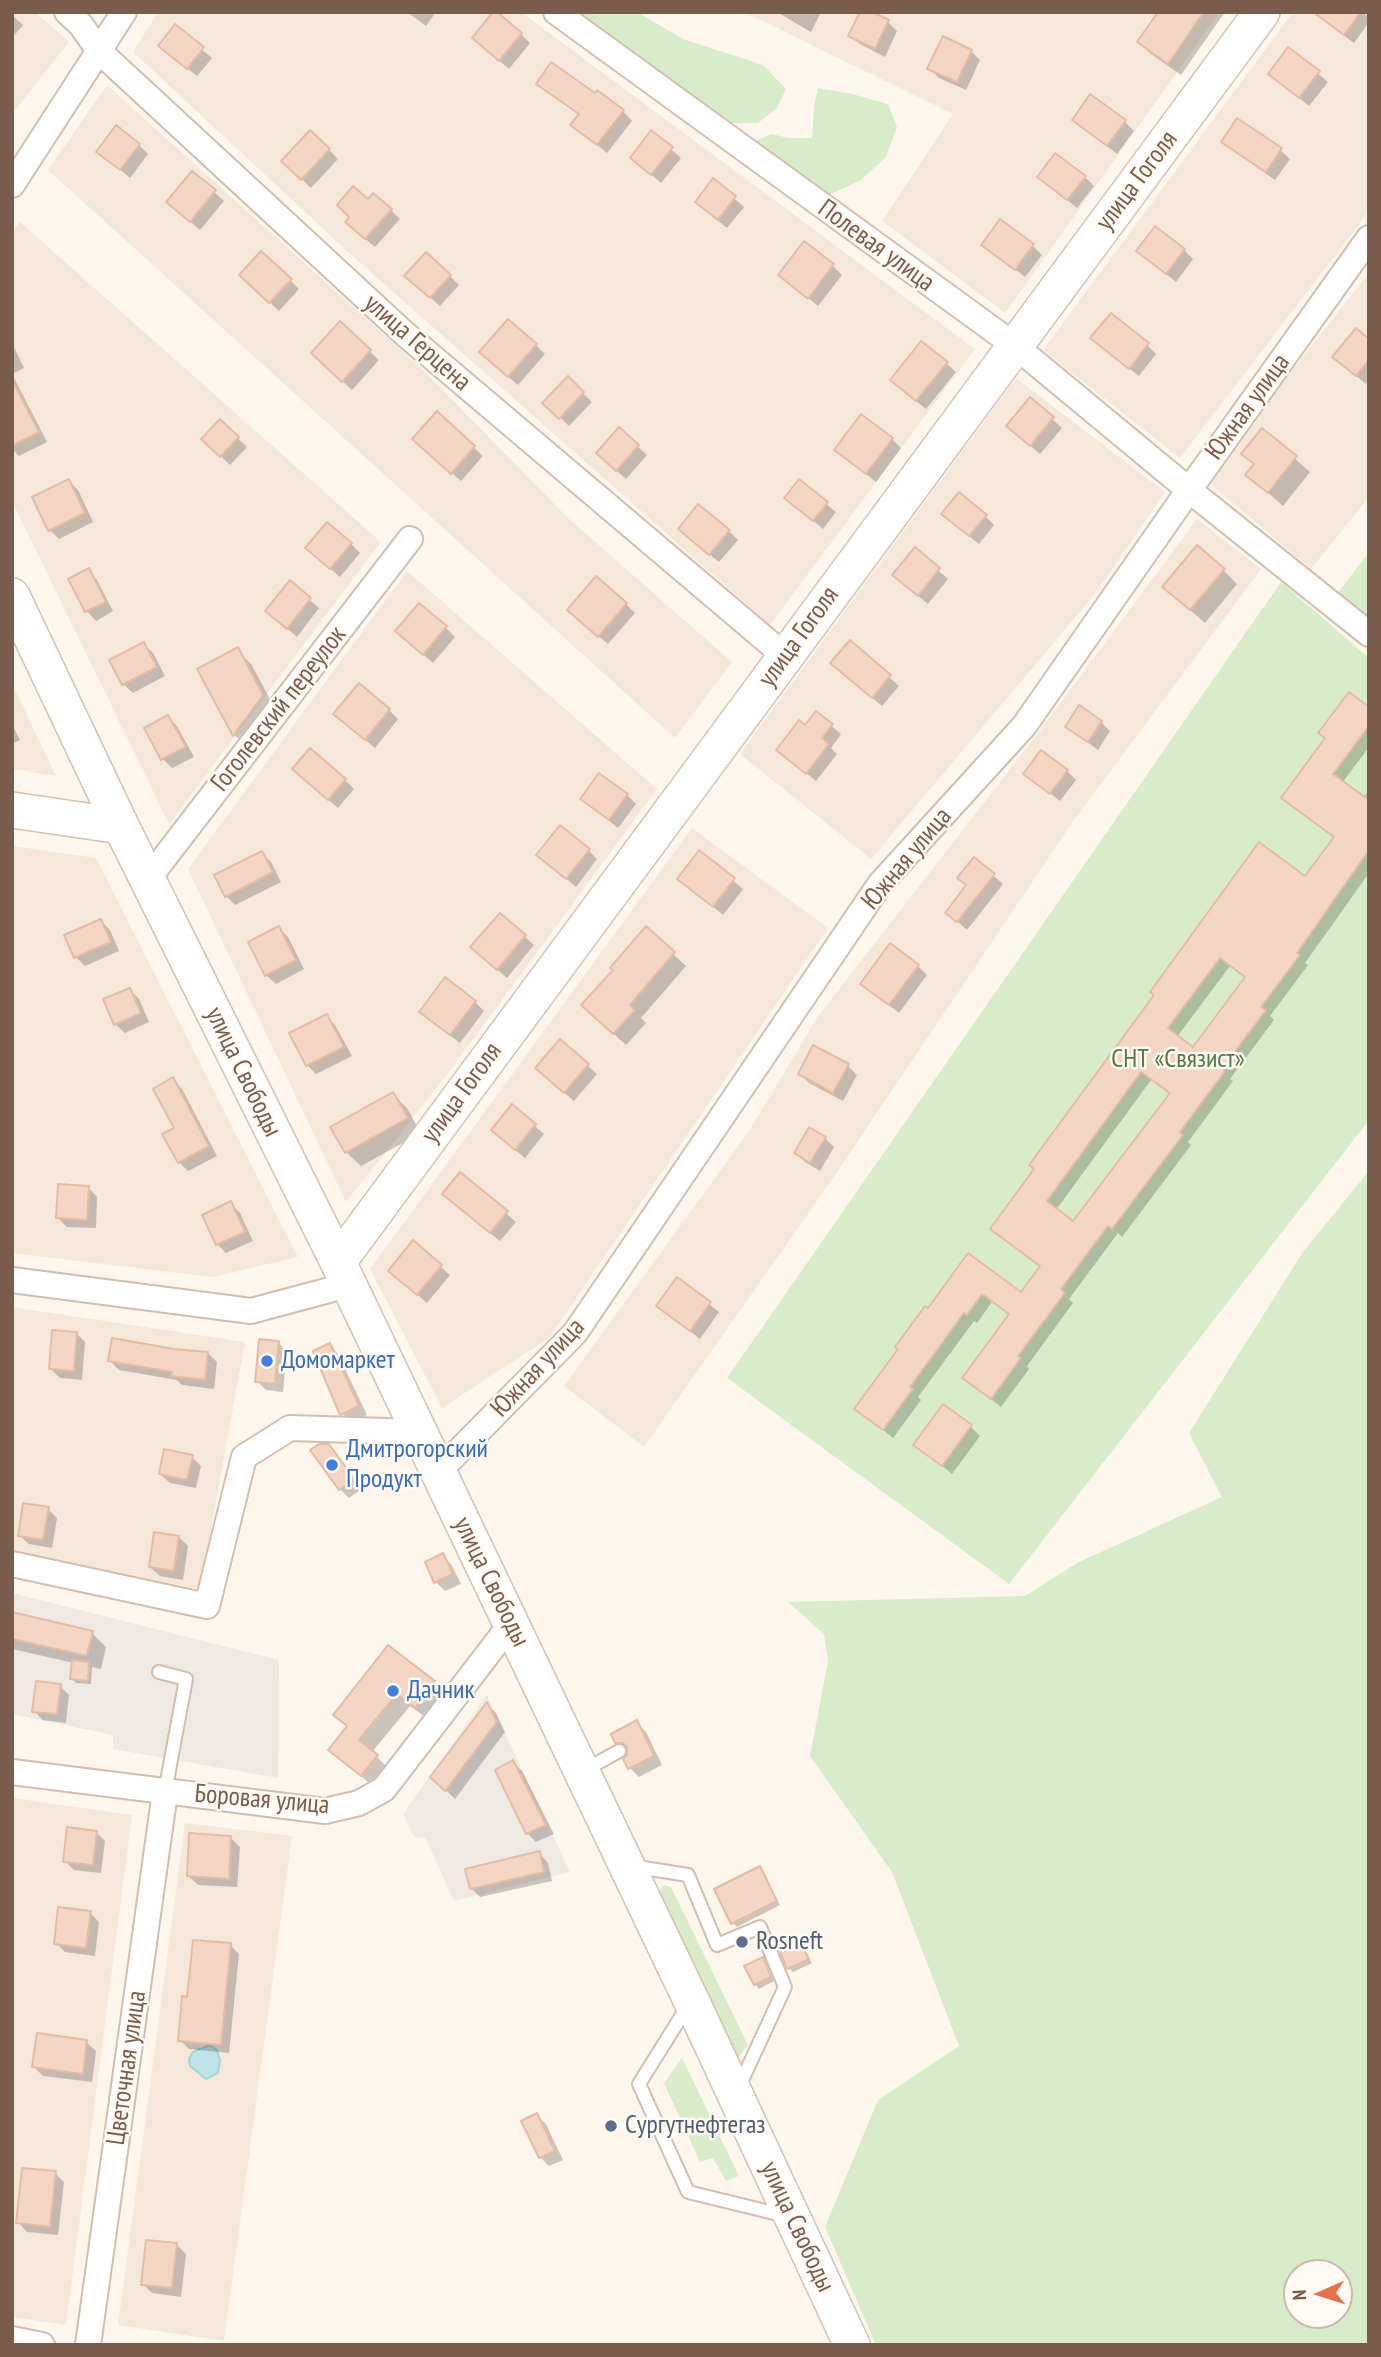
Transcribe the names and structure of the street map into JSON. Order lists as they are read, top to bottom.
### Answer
{
  "streets": {
    "main road": ["улица Гоголя", "улица Свободы"],
    "street": [
      "Полевая улица",
      "улица Герцена",
      "Южная улица",
      "Гоголевский переулок",
      "Боровая улица",
      "Цветочная улица"
    ]
  },
  "crossings": [
    ["улица Гоголя", "Полевая улица"],
    ["улица Гоголя", "улица Герцена"],
    ["улица Гоголя", "улица Свободы"],
    ["Полевая улица", "Южная улица"],
    ["Южная улица", "улица Свободы"],
    ["Гоголевский переулок", "улица Свободы"],
    ["улица Свободы", "Боровая улица"],
    ["Боровая улица", "Цветочная улица"]
  ],
  "parks": ["СНТ «Связист»"],
  "places": [
    "Домомаркет",
    "Дмитрогорский Продукт",
    "Дачник",
    "Rosneft",
    "Сургутнефтегаз"
  ],
  "north": "left"
}
